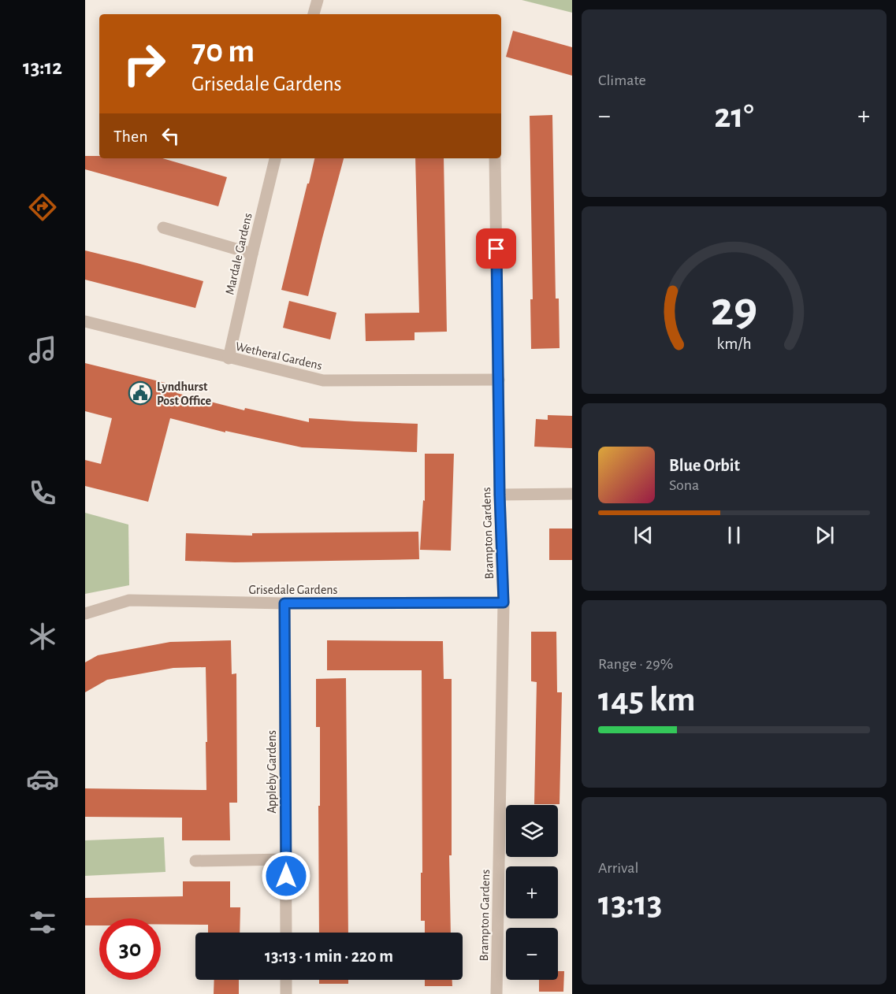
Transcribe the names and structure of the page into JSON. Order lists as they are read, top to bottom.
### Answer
{
  "streets": {
    "street": [
      "Mardale Gardens",
      "Wetheral Gardens",
      "Brampton Gardens",
      "Grisedale Gardens",
      "Appleby Gardens"
    ]
  },
  "crossings": [
    ["Mardale Gardens", "Wetheral Gardens"],
    ["Wetheral Gardens", "Brampton Gardens"],
    ["Brampton Gardens", "Grisedale Gardens"],
    ["Grisedale Gardens", "Appleby Gardens"]
  ],
  "places": {
    "public building": ["Lyndhurst Post Office"]
  },
  "page": {
    "tabs": "13:12",
    "tile": [
      "Climate",
      ["Range · 29%", "145 km"],
      ["Arrival", "13:13"]
    ],
    "turn": ["70 m", "Grisedale Gardens"],
    "heat": ["−", "21°", "+"],
    "then": "Then",
    "song": ["Blue Orbit", "Sona"],
    "map_buttons": ["+", "−"],
    "limit": "30",
    "trip": "13:13 · 1 min · 220 m",
    "gauge": ["29", "km/h"]
  }
}
